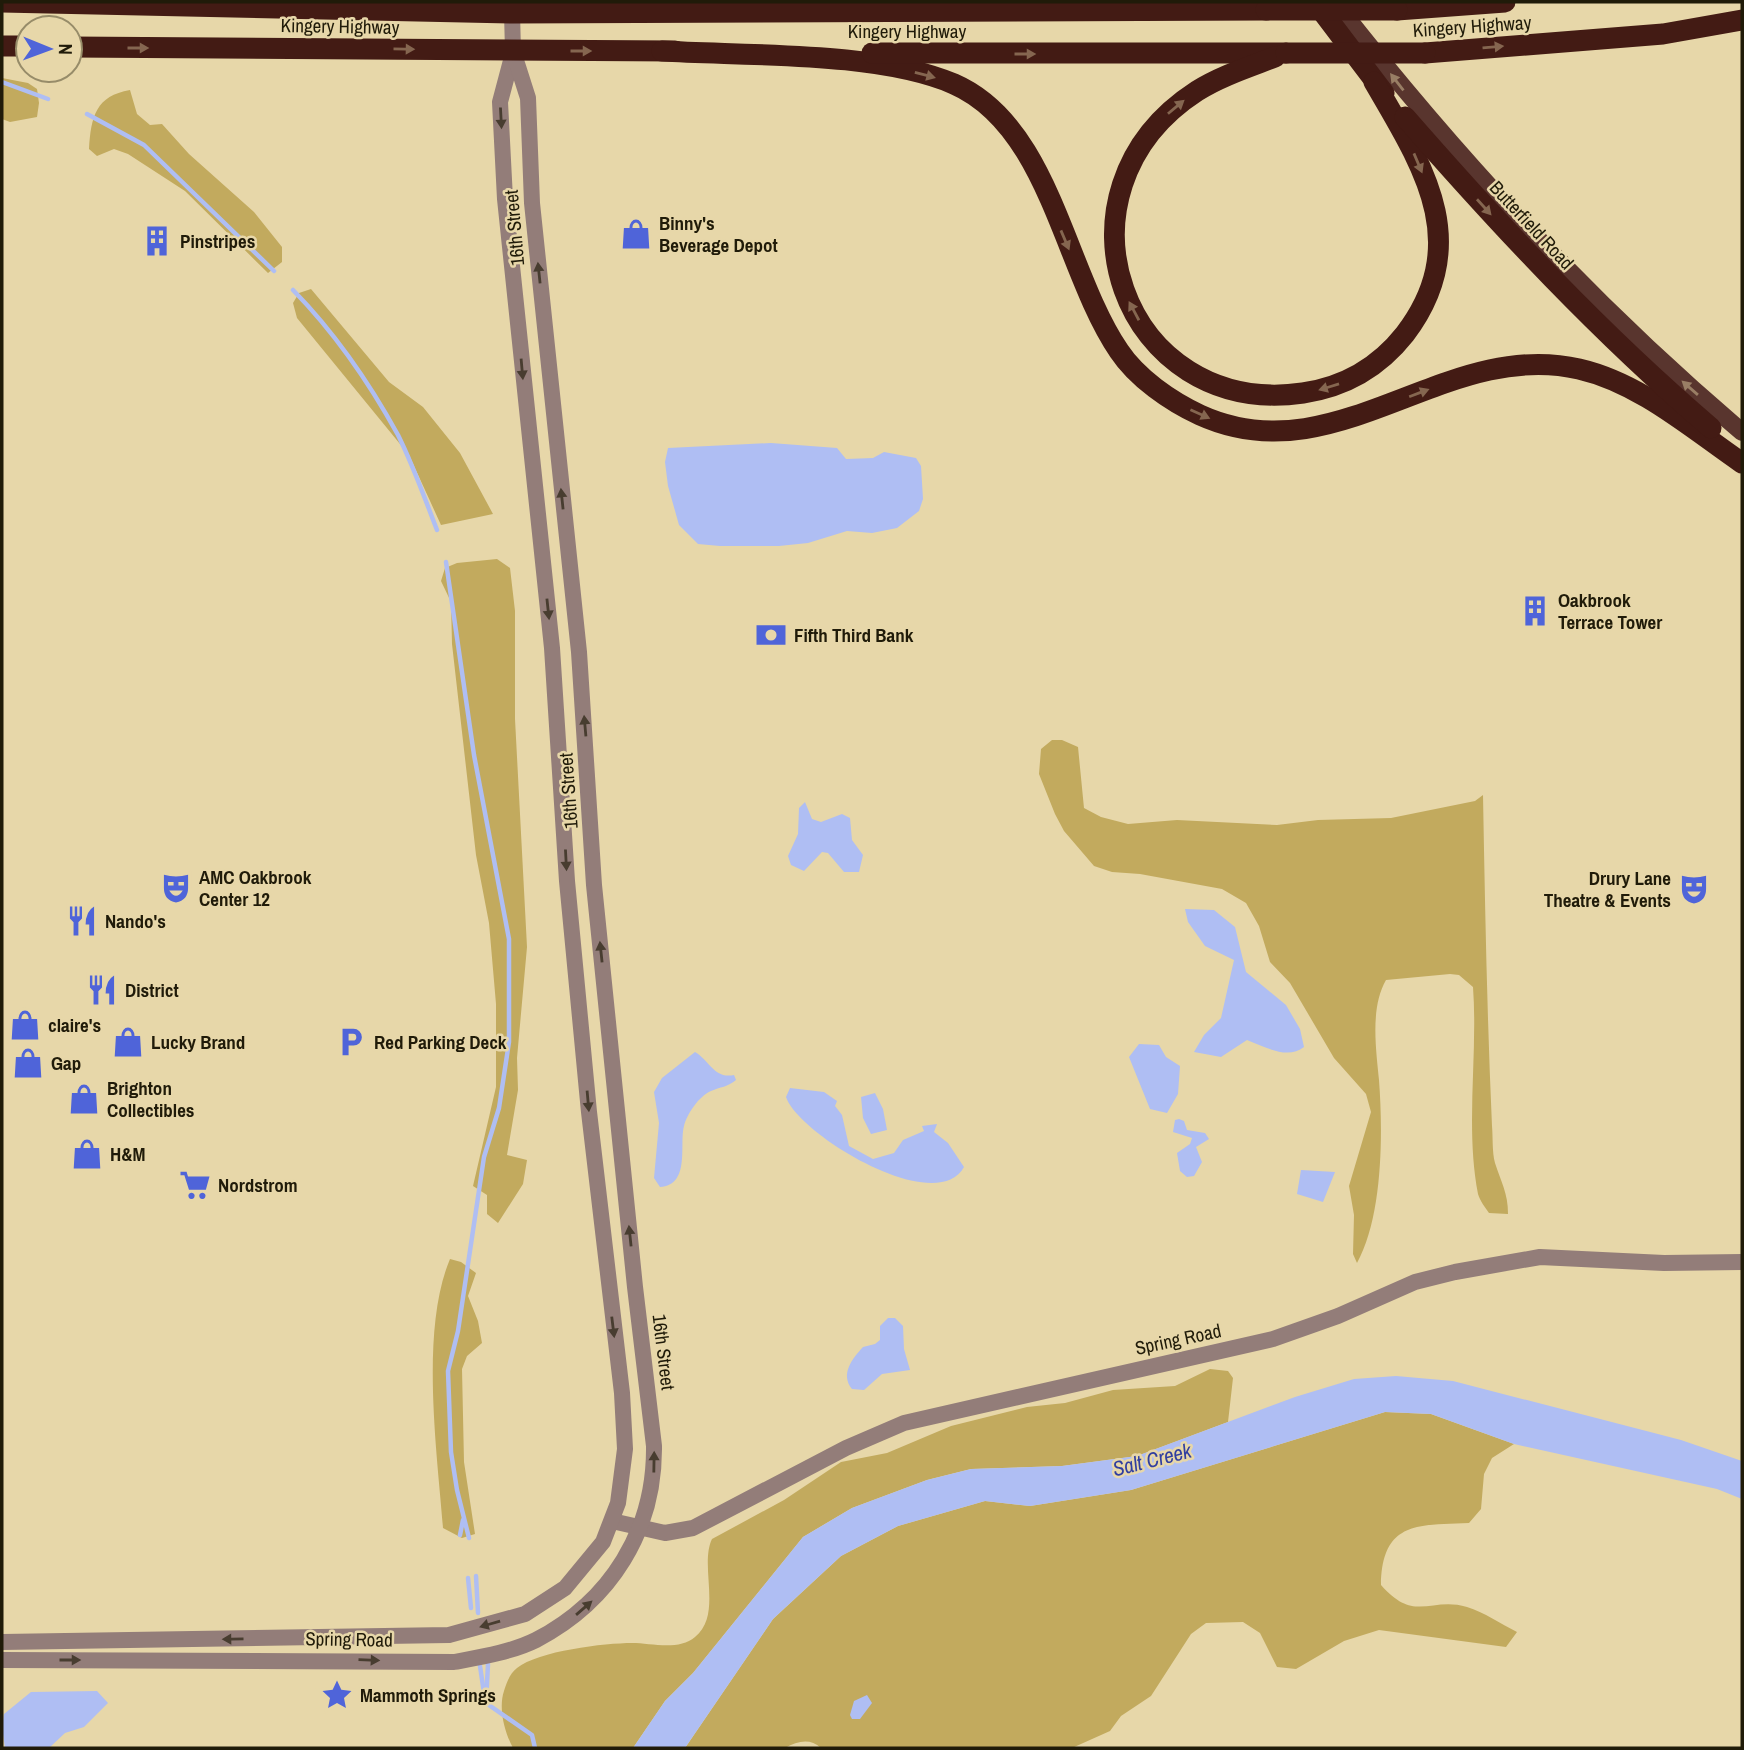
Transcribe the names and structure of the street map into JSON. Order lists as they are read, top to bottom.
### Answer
{
  "streets": {
    "highway": ["Kingery Highway", "Butterfield Road"],
    "street": ["16th Street", "Spring Road"]
  },
  "crossings": [
    ["Kingery Highway", "16th Street"],
    ["16th Street", "Spring Road"]
  ],
  "water": ["Salt Creek"],
  "places": {
    "shop": [
      "Binny's Beverage Depot",
      "claire's",
      "Lucky Brand",
      "Gap",
      "Brighton Collectibles",
      "H&M"
    ],
    "building": ["Pinstripes", "Oakbrook Terrace Tower"],
    "bank": ["Fifth Third Bank"],
    "theatre": ["AMC Oakbrook Center 12", "Drury Lane Theatre & Events"],
    "restaurant": ["Nando's", "District"],
    "parking": ["Red Parking Deck"],
    "supermarket": ["Nordstrom"],
    "place": ["Mammoth Springs"]
  },
  "north": "right"
}
